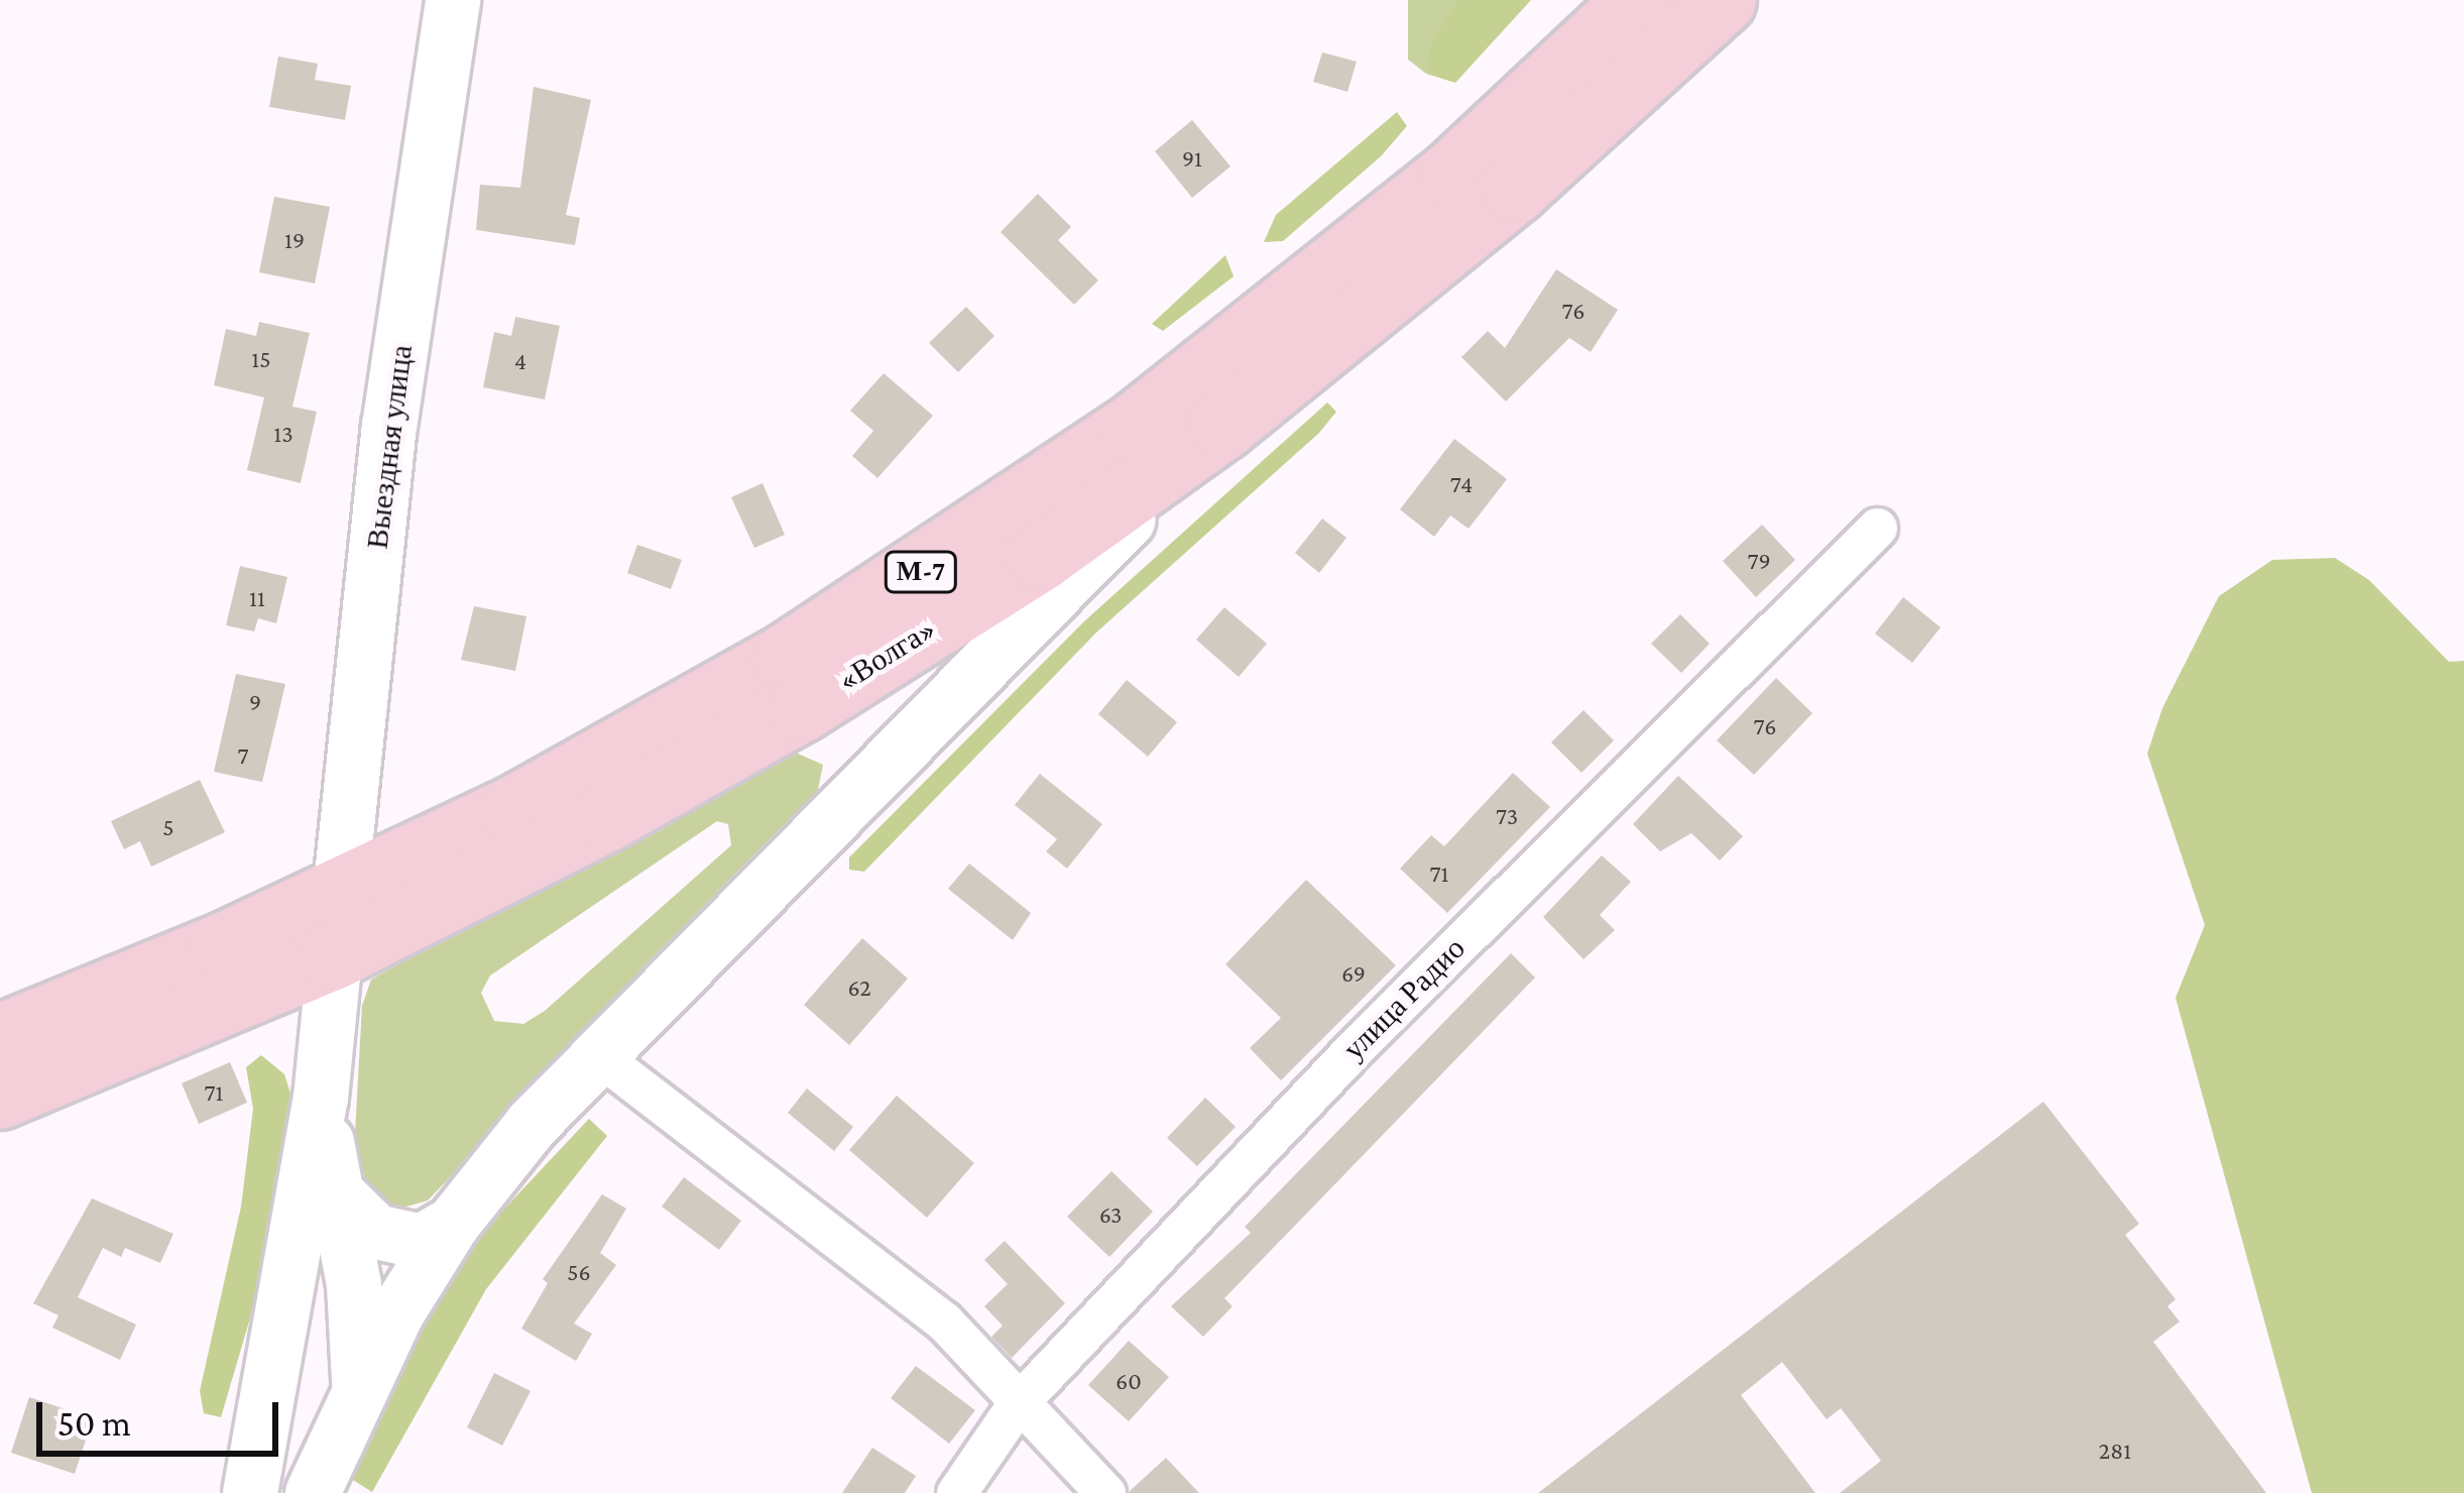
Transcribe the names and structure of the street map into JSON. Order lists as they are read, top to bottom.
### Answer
{
  "streets": {
    "highway": ["М-7", "«Волга»"],
    "main road": ["Выездная улица"],
    "street": ["улица Радио"]
  },
  "crossings": [
    ["Выездная улица", "«Волга»"]
  ],
  "house_numbers": [
    "91",
    "19",
    "76",
    "15",
    "4",
    "13",
    "74",
    "79",
    "11",
    "9",
    "76",
    "7",
    "73",
    "5",
    "71",
    "69",
    "62",
    "71",
    "63",
    "56",
    "60",
    "281"
  ],
  "scale_bar": "50 m"
}
